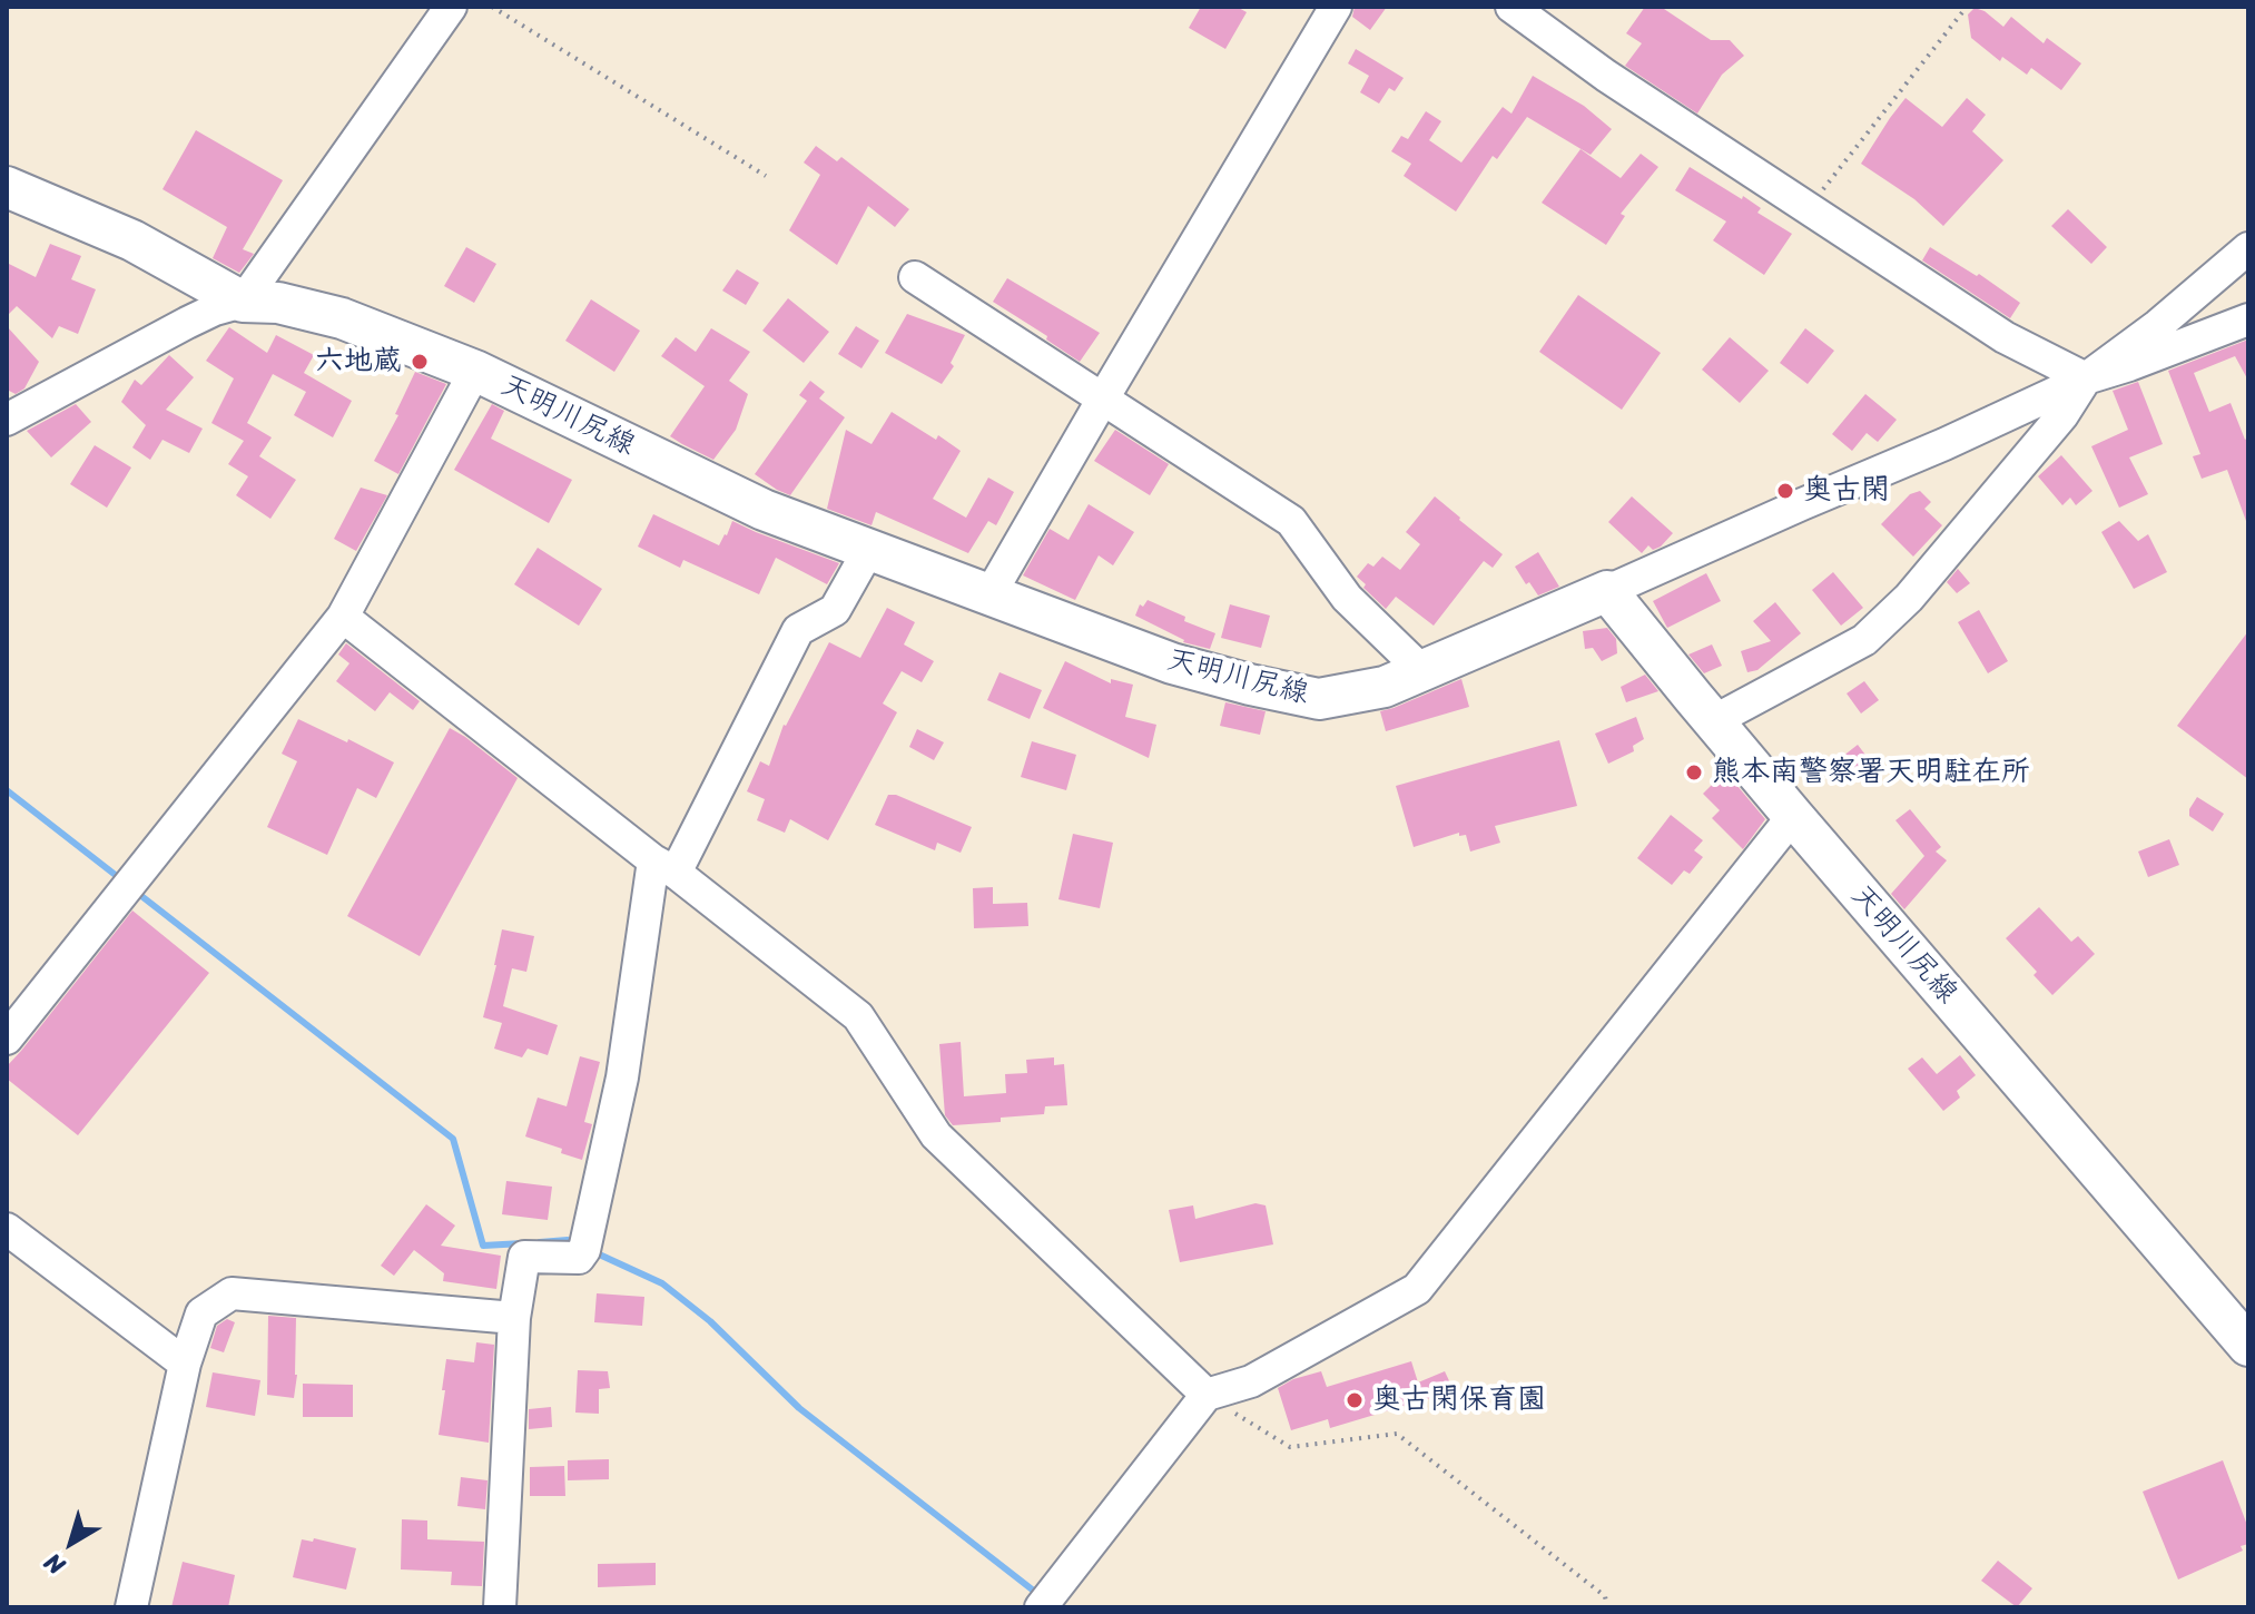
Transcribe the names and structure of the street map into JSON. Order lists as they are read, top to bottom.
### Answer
{
  "streets": {
    "main road": ["天明川尻線"]
  },
  "places": [
    "六地蔵",
    "奥古閑",
    "熊本南警察署天明駐在所",
    "奥古閑保育園"
  ],
  "north": "bottom left"
}
